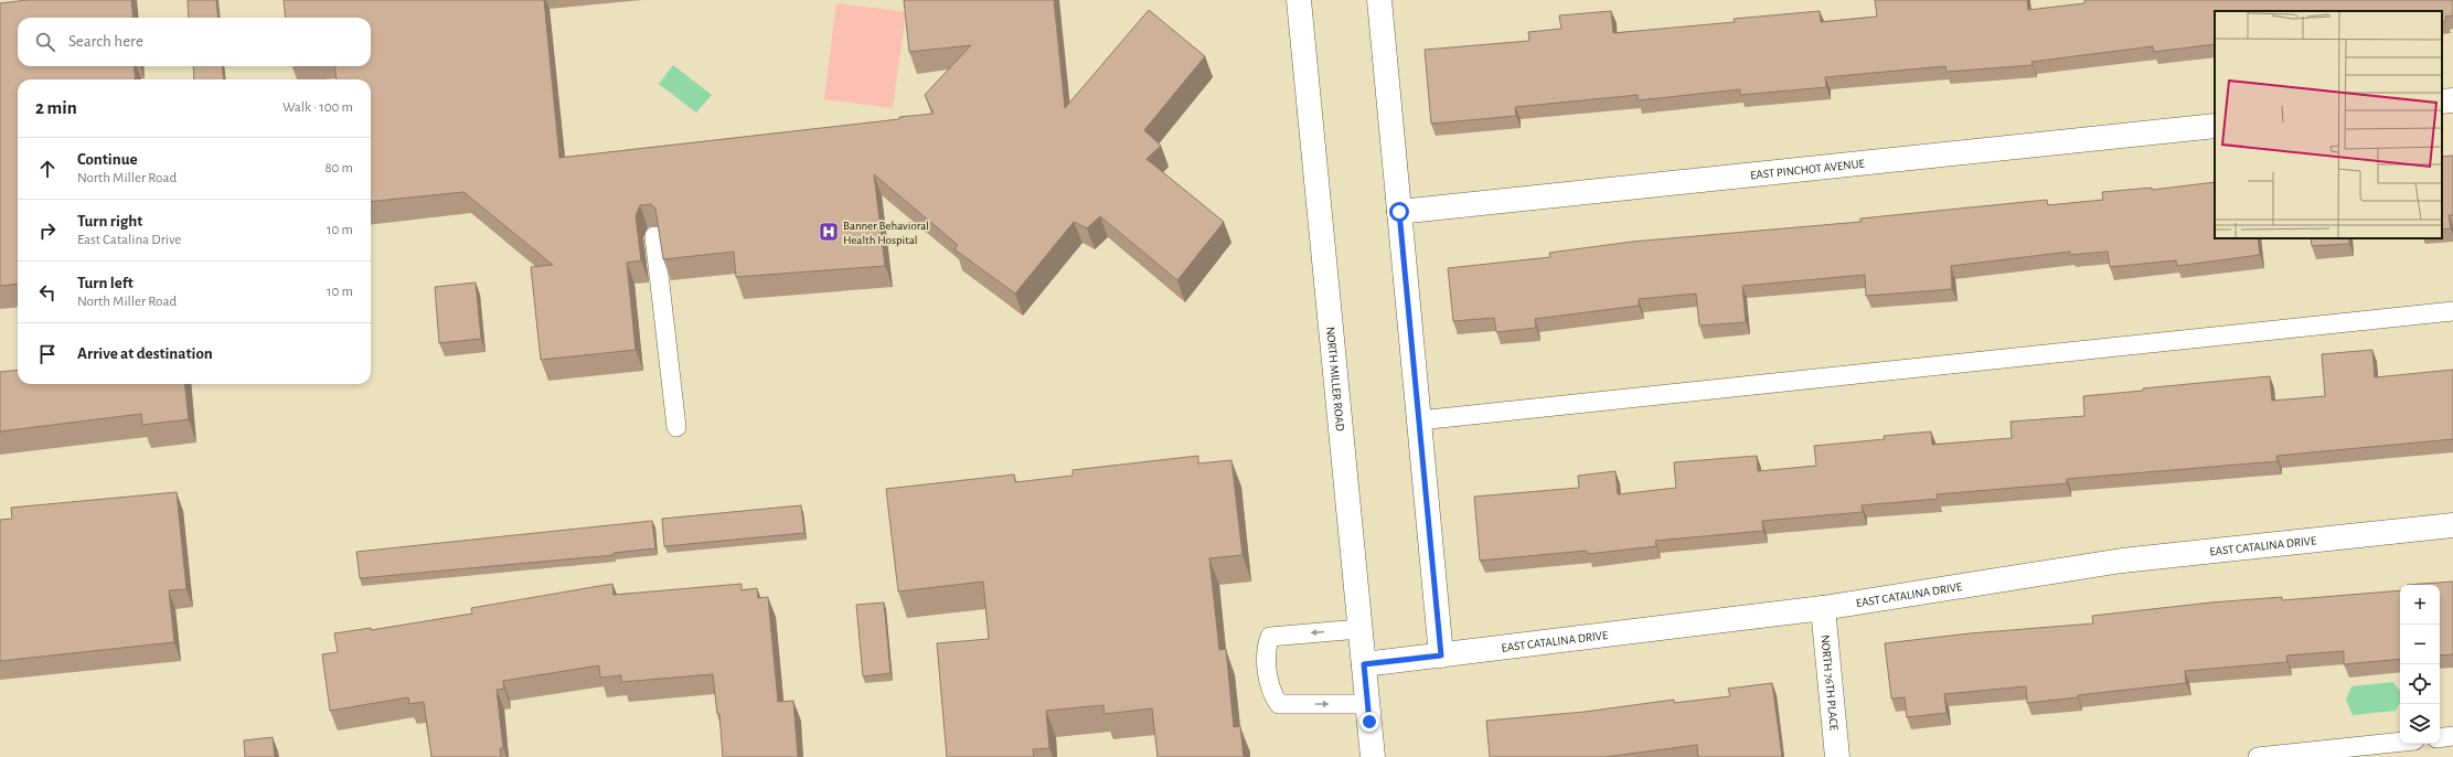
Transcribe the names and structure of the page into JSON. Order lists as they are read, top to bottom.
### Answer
{
  "streets": {
    "street": [
      "EAST PINCHOT AVENUE",
      "NORTH MILLER ROAD",
      "EAST CATALINA DRIVE",
      "NORTH 76TH PLACE"
    ]
  },
  "crossings": [
    ["NORTH MILLER ROAD", "EAST CATALINA DRIVE"],
    ["EAST CATALINA DRIVE", "NORTH 76TH PLACE"]
  ],
  "places": {
    "hospital": ["Banner Behavioral Health Hospital"]
  },
  "page": {
    "search": "Search here",
    "heading": ["2 min", "Walk · 100 m"],
    "list": [
      ["Continue", "North Miller Road", "80 m"],
      ["Turn right", "East Catalina Drive", "10 m"],
      ["Turn left", "North Miller Road", "10 m"],
      "Arrive at destination"
    ],
    "map_buttons": ["+", "−"]
  }
}
